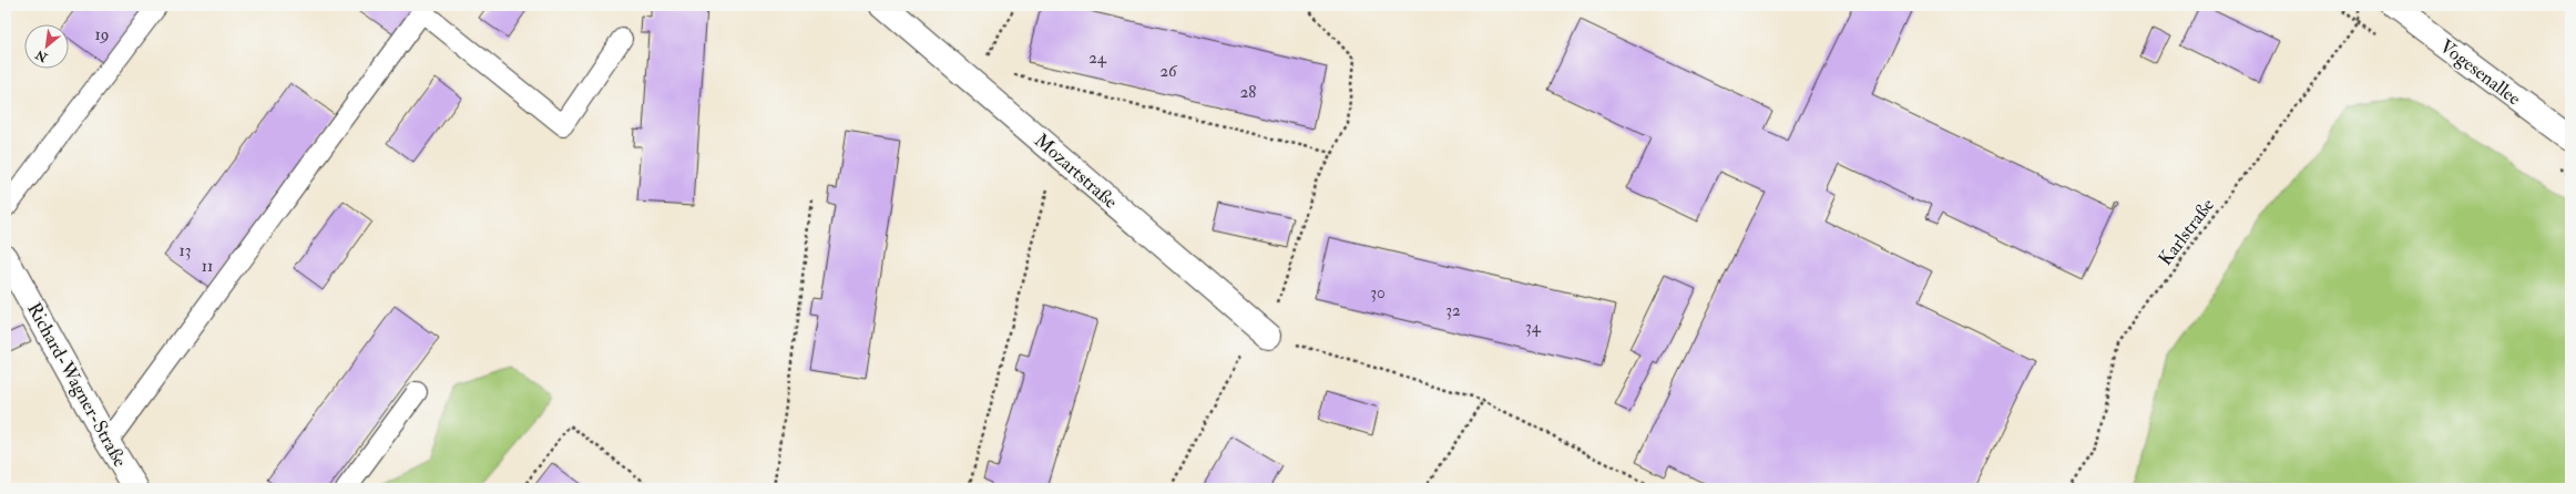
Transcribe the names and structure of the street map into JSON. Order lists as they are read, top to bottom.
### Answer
{
  "streets": {
    "street": ["Vogesenallee", "Mozartstraße", "Richard-Wagner-Straße"],
    "path": ["Karlstraße"]
  },
  "house_numbers": [
    "19",
    "24",
    "26",
    "28",
    "13",
    "11",
    "30",
    "32",
    "34"
  ],
  "north": "bottom left"
}
